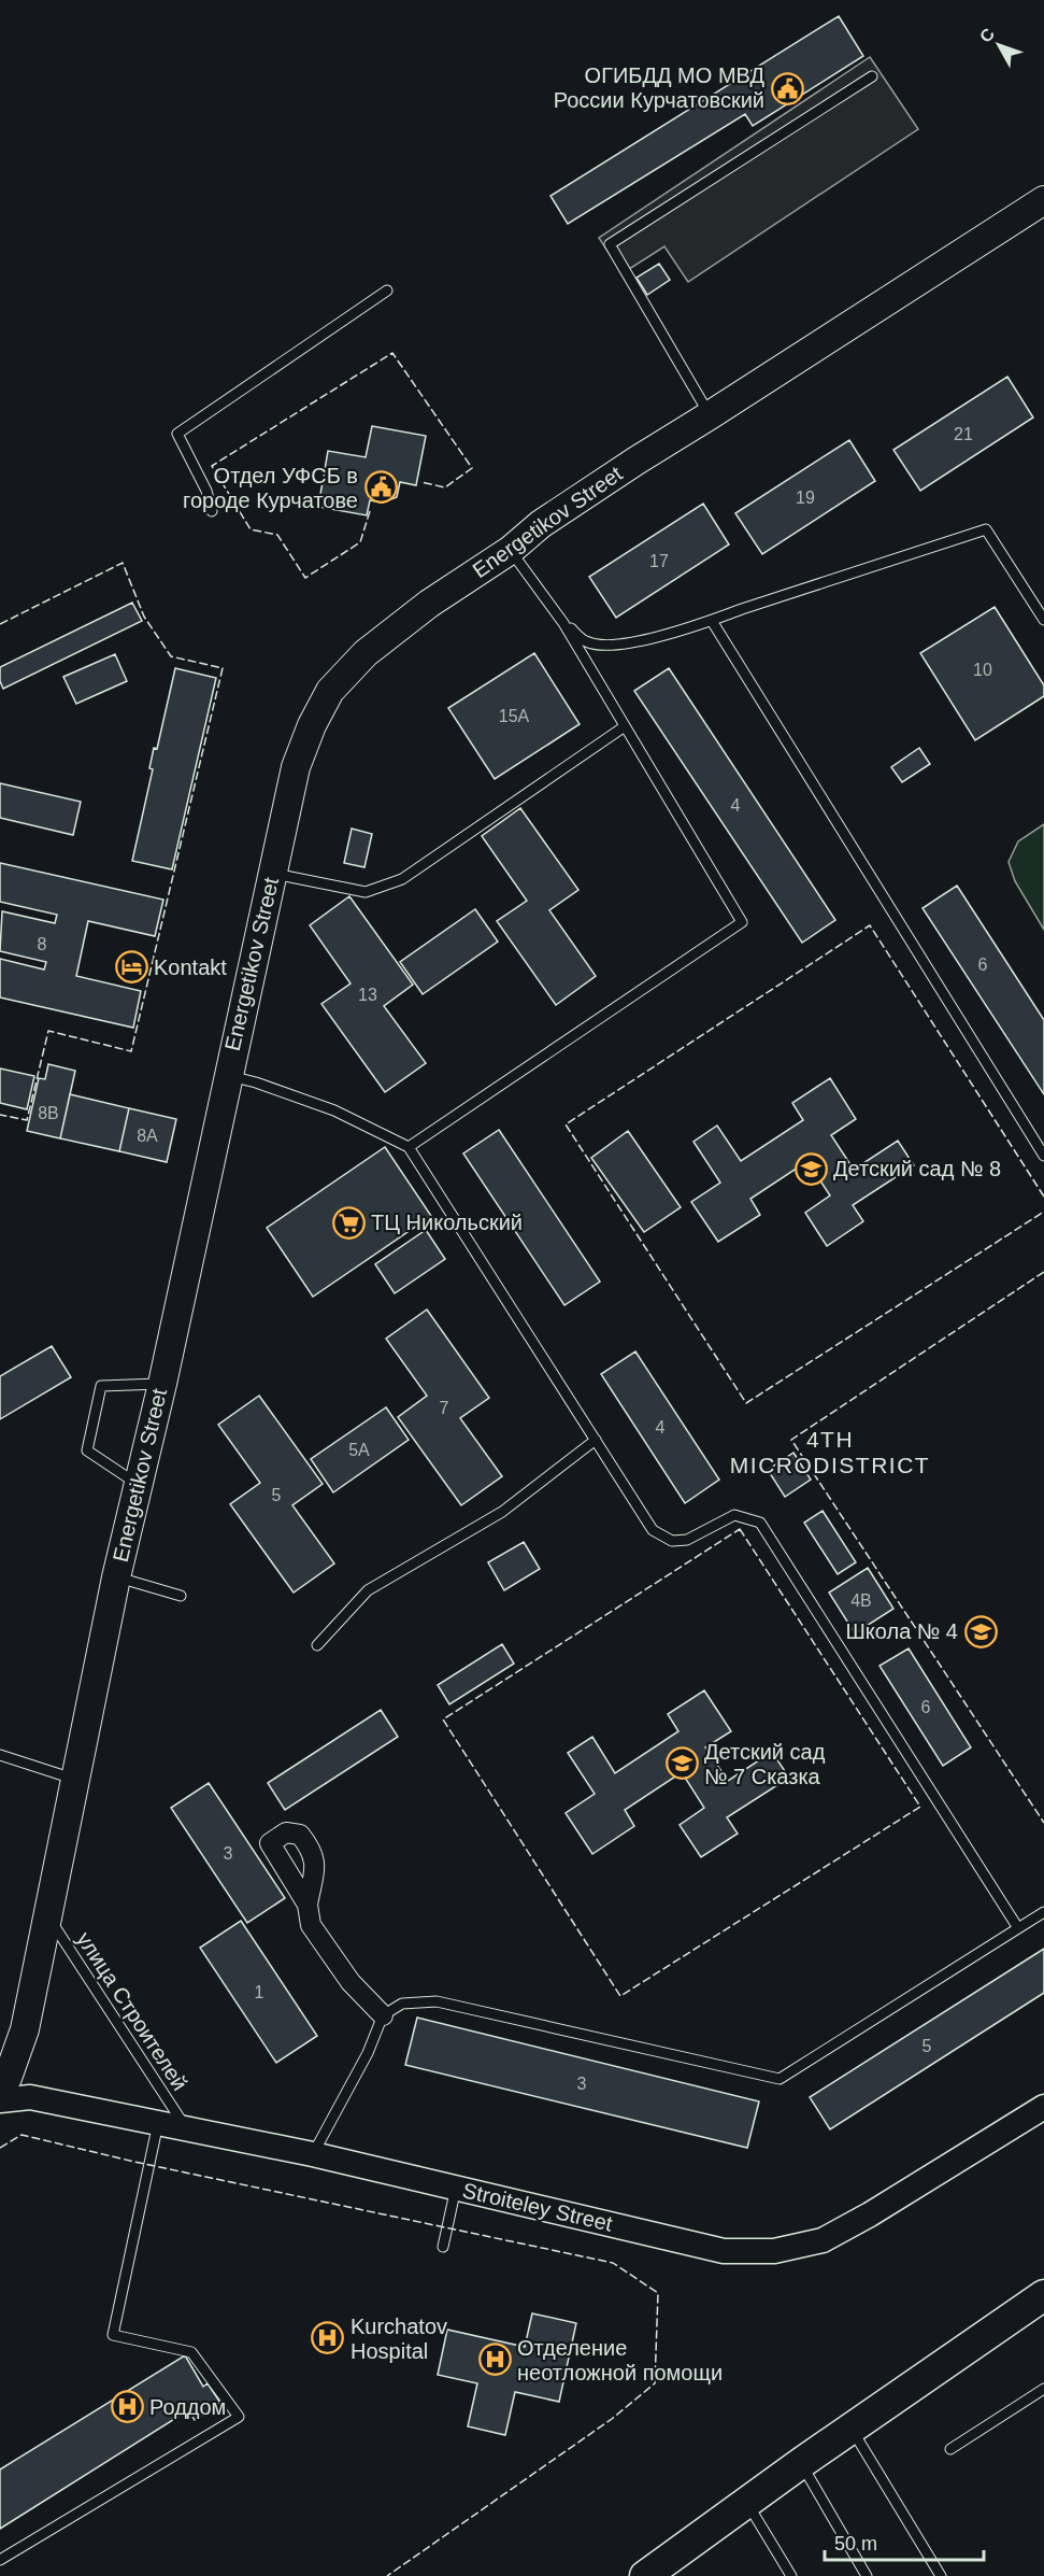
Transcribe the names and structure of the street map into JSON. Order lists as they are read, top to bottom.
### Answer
{
  "streets": {
    "main road": ["Energetikov Street"],
    "street": ["Stroiteley Street"],
    "lane": ["улица Строителей"]
  },
  "crossings": [
    ["Energetikov Street", "улица Строителей"],
    ["улица Строителей", "Stroiteley Street"]
  ],
  "districts": ["4TH MICRODISTRICT"],
  "places": {
    "public building": ["ОГИБДД МО МВД России Курчатовский", "Отдел УФСБ в городе Курчатове"],
    "hotel": ["Kontakt"],
    "school or university": ["Детский сад № 8", "Школа № 4", "Детский сад № 7 Сказка"],
    "supermarket": ["ТЦ Никольский"],
    "hospital": ["Kurchatov Hospital", "Отделение неотложной помощи", "Роддом"]
  },
  "house_numbers": [
    "21",
    "19",
    "17",
    "10",
    "15А",
    "4",
    "8",
    "6",
    "13",
    "8В",
    "8А",
    "7",
    "4",
    "5А",
    "5",
    "4В",
    "6",
    "3",
    "1",
    "5",
    "3"
  ],
  "scale_bar": "50 m",
  "north": "top left"
}
